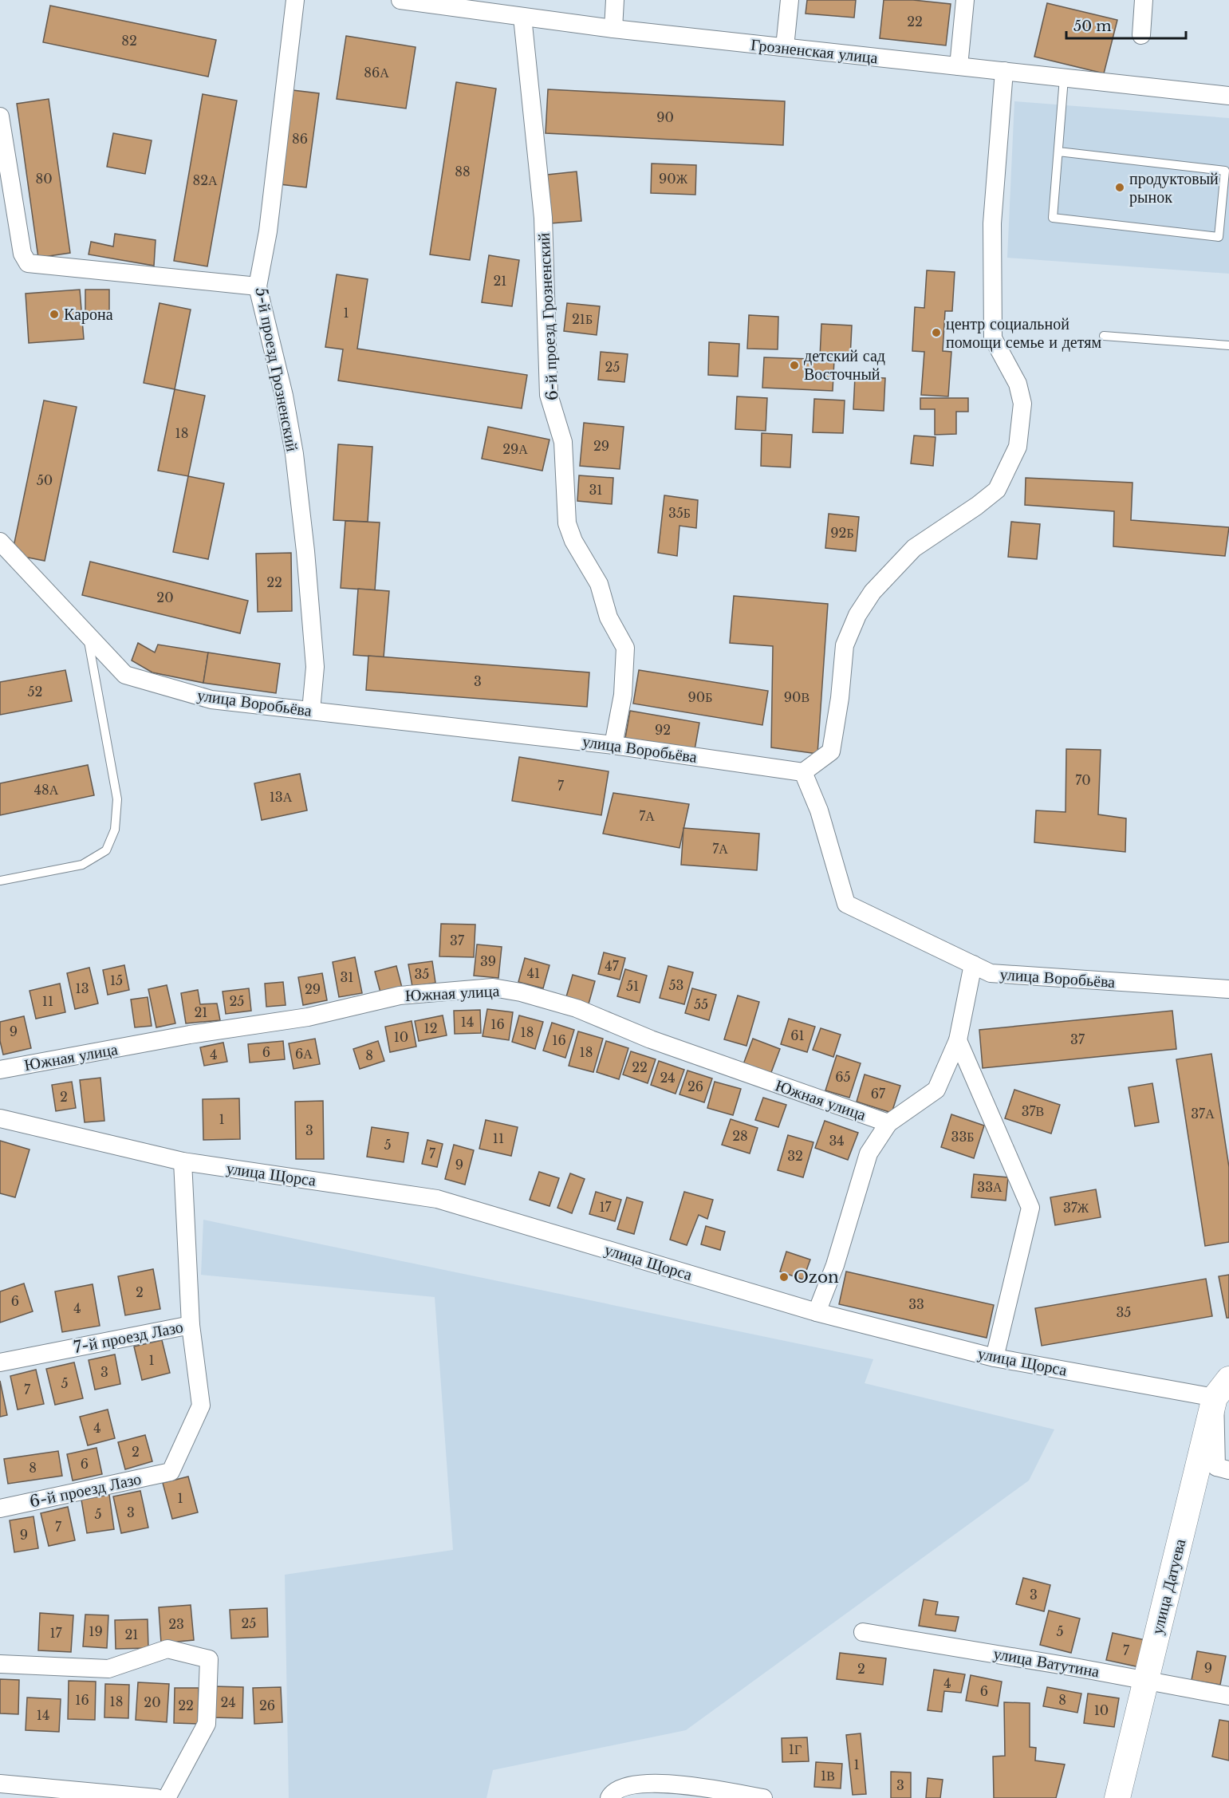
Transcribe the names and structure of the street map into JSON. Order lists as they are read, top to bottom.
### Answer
{
  "streets": {
    "street": [
      "Грозненская улица",
      "6-й проезд Грозненский",
      "5-й проезд Грозненский",
      "улица Воробьёва",
      "Южная улица",
      "улица Щорса",
      "7-й проезд Лазо",
      "6-й проезд Лазо",
      "улица Датуева",
      "улица Ватутина"
    ]
  },
  "crossings": [
    ["Грозненская улица", "6-й проезд Грозненский"],
    ["6-й проезд Грозненский", "улица Воробьёва"],
    ["5-й проезд Грозненский", "улица Воробьёва"],
    ["улица Щорса", "улица Датуева"],
    ["7-й проезд Лазо", "6-й проезд Лазо"],
    ["улица Датуева", "улица Ватутина"]
  ],
  "places": [
    "продуктовый рынок",
    "Карона",
    "центр социальной помощи семье и детям",
    "детский сад Восточный",
    "Ozon"
  ],
  "house_numbers": [
    "22",
    "82",
    "86А",
    "90",
    "86",
    "88",
    "80",
    "90Ж",
    "82А",
    "21",
    "1",
    "21Б",
    "25",
    "18",
    "29",
    "29А",
    "50",
    "31",
    "35Б",
    "92Б",
    "22",
    "20",
    "3",
    "52",
    "90Б",
    "90В",
    "92",
    "70",
    "7",
    "48А",
    "13А",
    "7А",
    "7А",
    "37",
    "39",
    "47",
    "41",
    "35",
    "31",
    "15",
    "53",
    "51",
    "13",
    "29",
    "11",
    "25",
    "55",
    "21",
    "14",
    "16",
    "12",
    "9",
    "18",
    "61",
    "10",
    "37",
    "16",
    "6",
    "18",
    "6А",
    "4",
    "8",
    "22",
    "65",
    "24",
    "26",
    "67",
    "2",
    "37В",
    "37А",
    "1",
    "3",
    "28",
    "33Б",
    "11",
    "34",
    "5",
    "7",
    "32",
    "9",
    "33А",
    "17",
    "37Ж",
    "2",
    "6",
    "33",
    "4",
    "35",
    "1",
    "3",
    "5",
    "7",
    "4",
    "2",
    "6",
    "8",
    "1",
    "3",
    "5",
    "7",
    "9",
    "3",
    "25",
    "23",
    "19",
    "5",
    "17",
    "21",
    "7",
    "9",
    "2",
    "4",
    "6",
    "16",
    "8",
    "18",
    "20",
    "24",
    "22",
    "26",
    "10",
    "14",
    "1Г",
    "1",
    "1В",
    "3"
  ],
  "scale_bar": "50 m"
}
